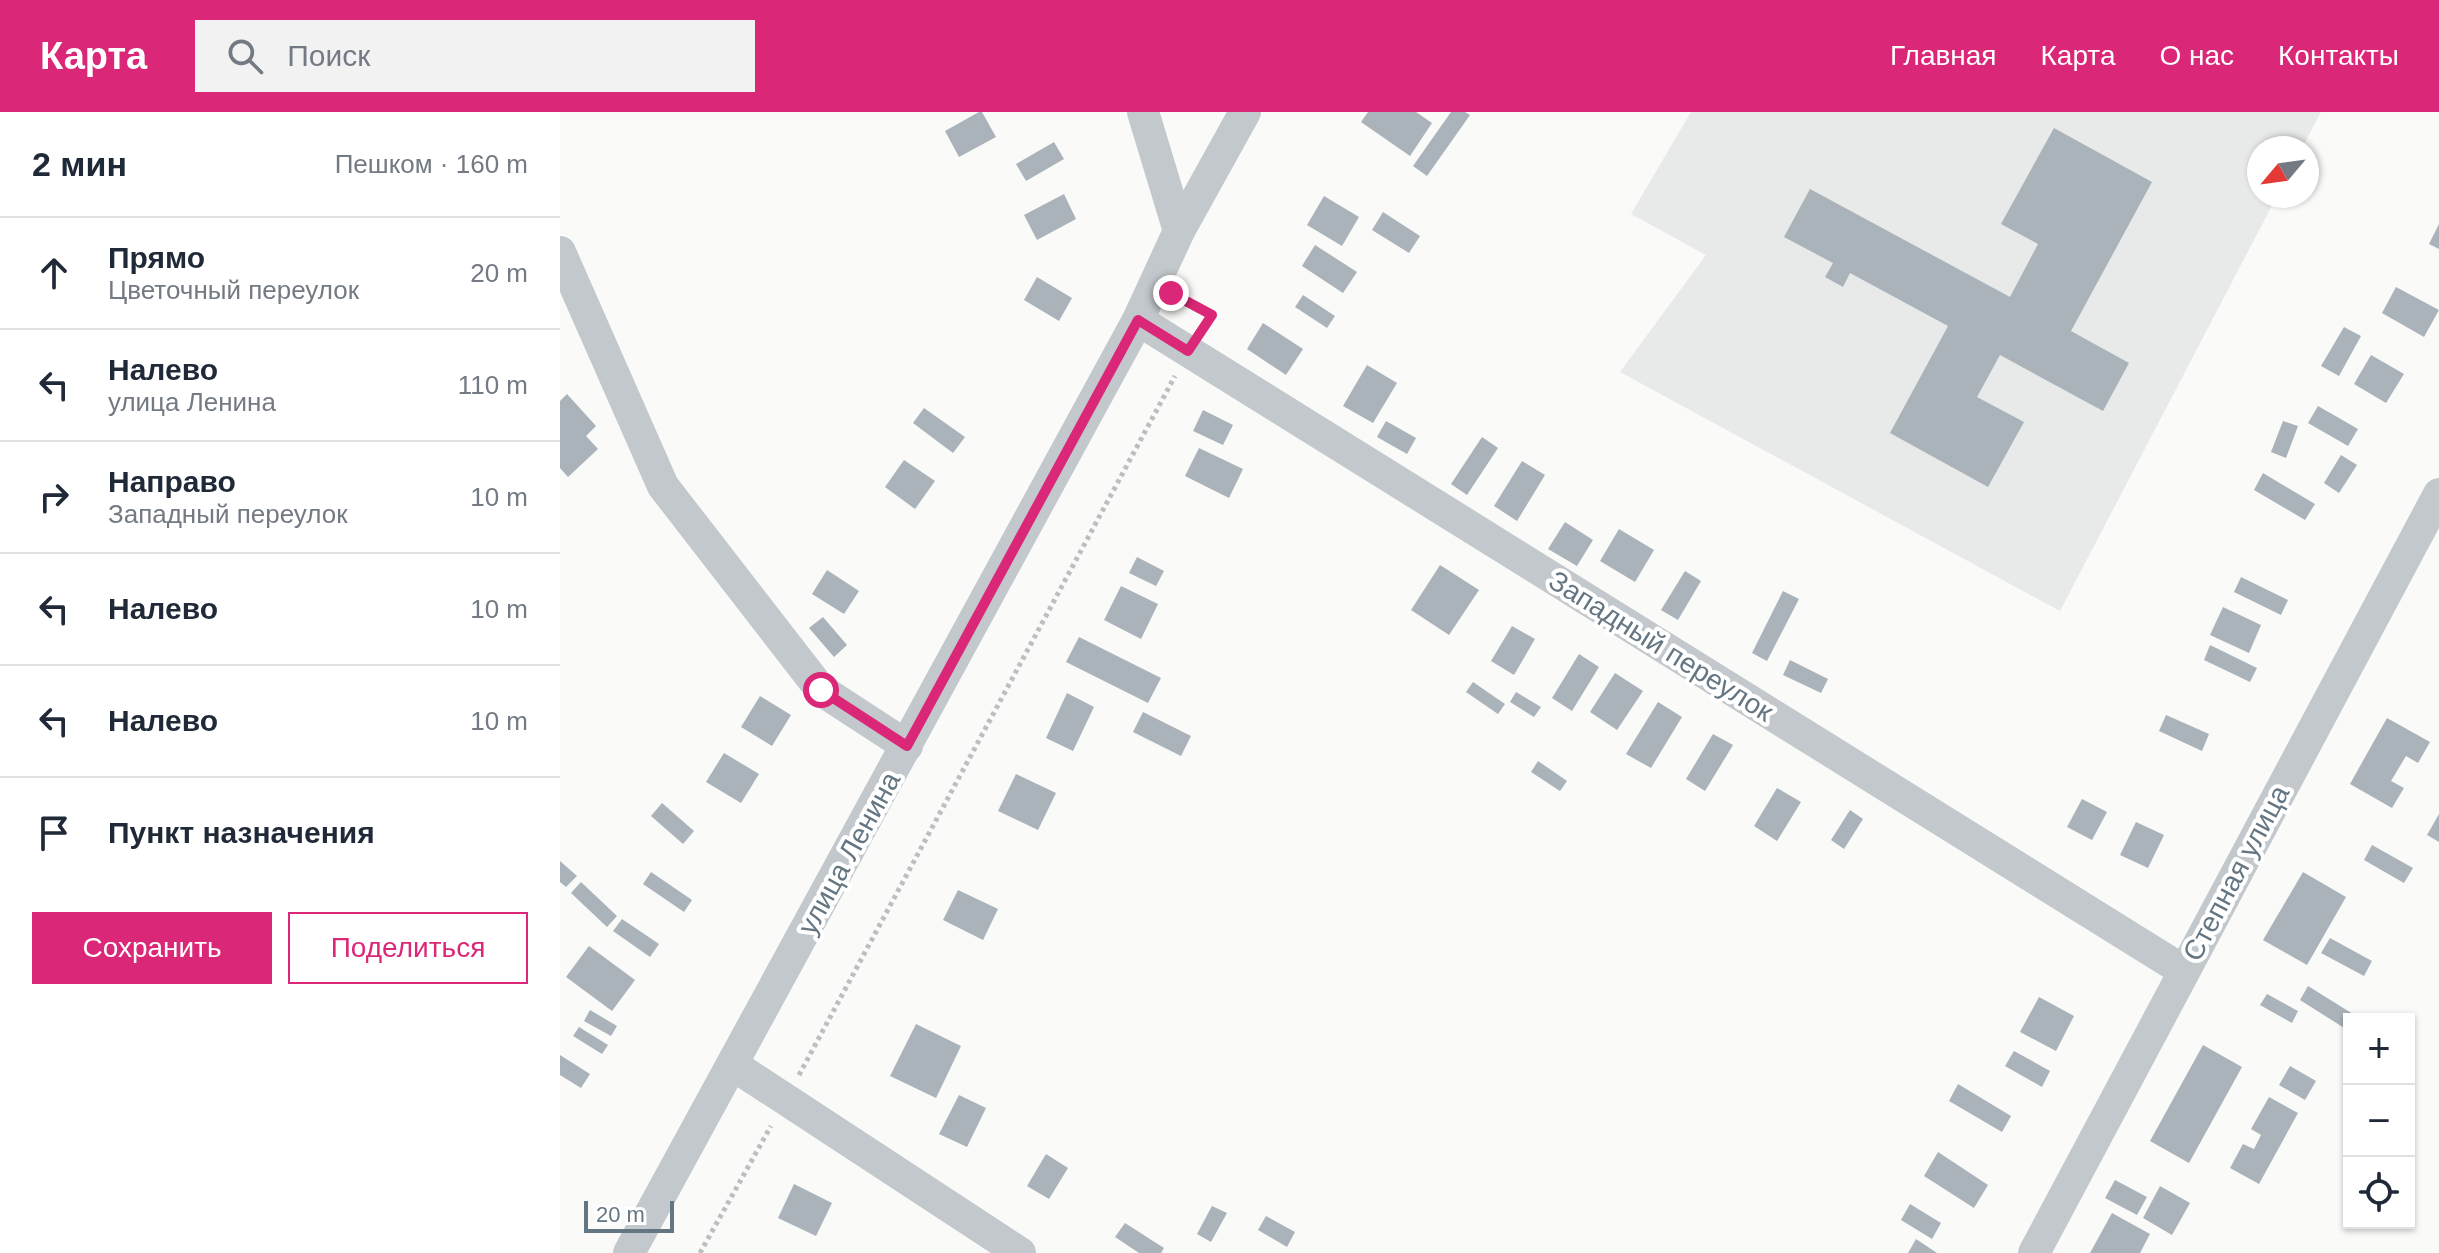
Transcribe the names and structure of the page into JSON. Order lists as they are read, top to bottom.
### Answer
{
  "streets": {
    "street": ["Западный переулок", "улица Ленина", "Степная улица"]
  },
  "crossings": [
    ["Западный переулок", "улица Ленина"],
    ["Западный переулок", "Степная улица"]
  ],
  "scale_bar": "20 m",
  "north": "bottom left",
  "page": {
    "header": "Карта",
    "search": "Поиск",
    "nav": [
      "Главная",
      "Карта",
      "О нас",
      "Контакты"
    ],
    "heading": ["2 мин", "Пешком · 160 m"],
    "list": [
      ["Прямо", "Цветочный переулок", "20 m"],
      ["Налево", "улица Ленина", "110 m"],
      ["Направо", "Западный переулок", "10 m"],
      ["Налево", "10 m"],
      ["Налево", "10 m"],
      "Пункт назначения"
    ],
    "buttons": ["Сохранить", "Поделиться"],
    "map_buttons": ["+", "−"],
    "scale": "20 m"
  }
}
